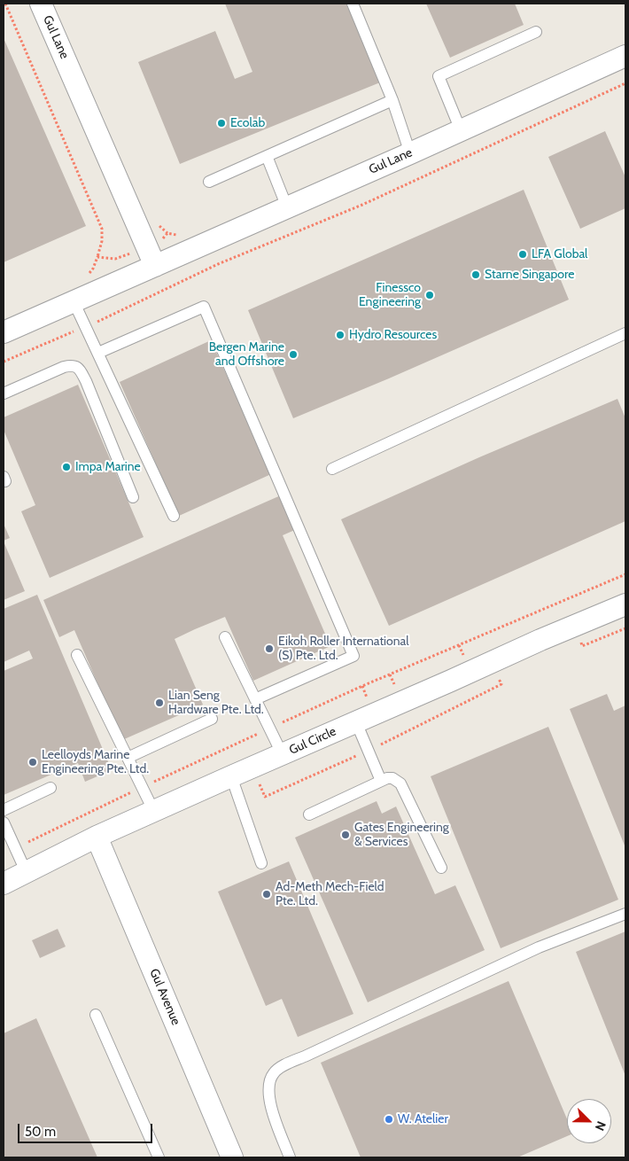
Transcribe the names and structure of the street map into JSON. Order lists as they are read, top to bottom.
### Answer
{
  "streets": {
    "street": ["Gul Lane", "Gul Circle", "Gul Avenue"]
  },
  "crossings": [
    ["Gul Circle", "Gul Avenue"]
  ],
  "places": [
    "Ecolab",
    "LFA Global",
    "Starne Singapore",
    "Finessco Engineering",
    "Hydro Resources",
    "Bergen Marine and Offshore",
    "Impa Marine",
    "Eikoh Roller International (S) Pte. Ltd.",
    "Lian Seng Hardware Pte. Ltd.",
    "Leelloyds Marine Engineering Pte. Ltd.",
    "Gates Engineering & Services",
    "Ad-Meth Mech-Field Pte. Ltd.",
    "W. Atelier"
  ],
  "scale_bar": "50 m",
  "north": "bottom right"
}
